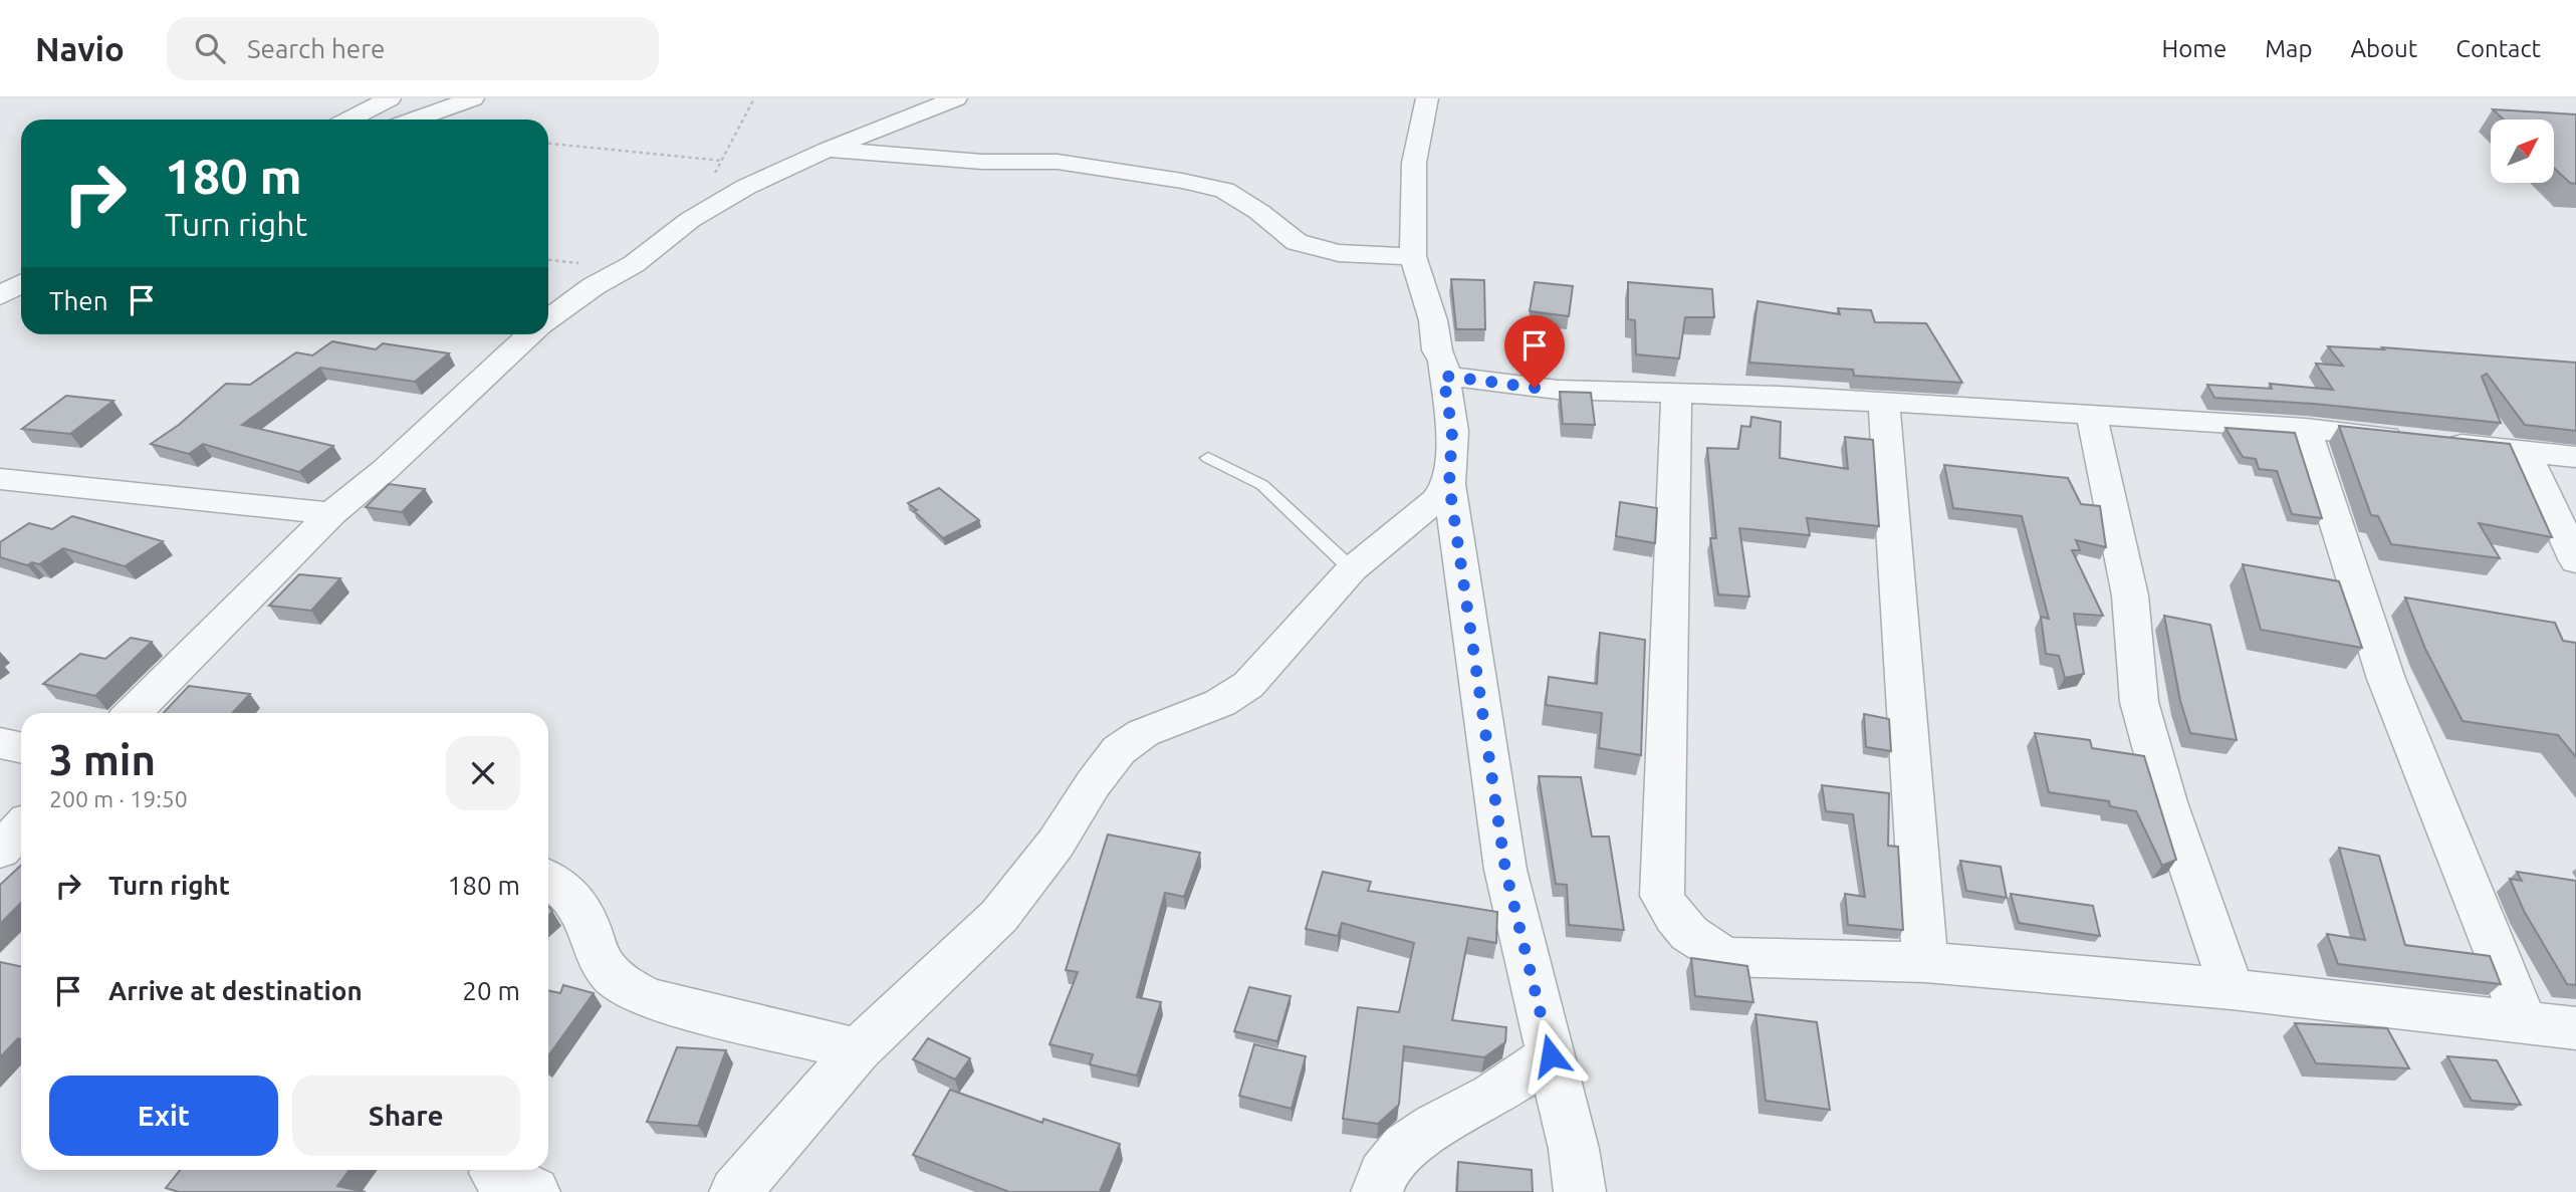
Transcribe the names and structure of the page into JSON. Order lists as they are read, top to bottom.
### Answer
{
  "north": "top right",
  "page": {
    "header": "Navio",
    "search": "Search here",
    "nav": [
      "Home",
      "Map",
      "About",
      "Contact"
    ],
    "turn": ["180 m", "Turn right"],
    "then": "Then",
    "heading": ["3 min", "200 m · 19:50"],
    "list": [
      {
        "name": "Turn right",
        "value": "180 m"
      },
      {
        "name": "Arrive at destination",
        "value": "20 m"
      }
    ],
    "buttons": ["Exit", "Share"]
  }
}
